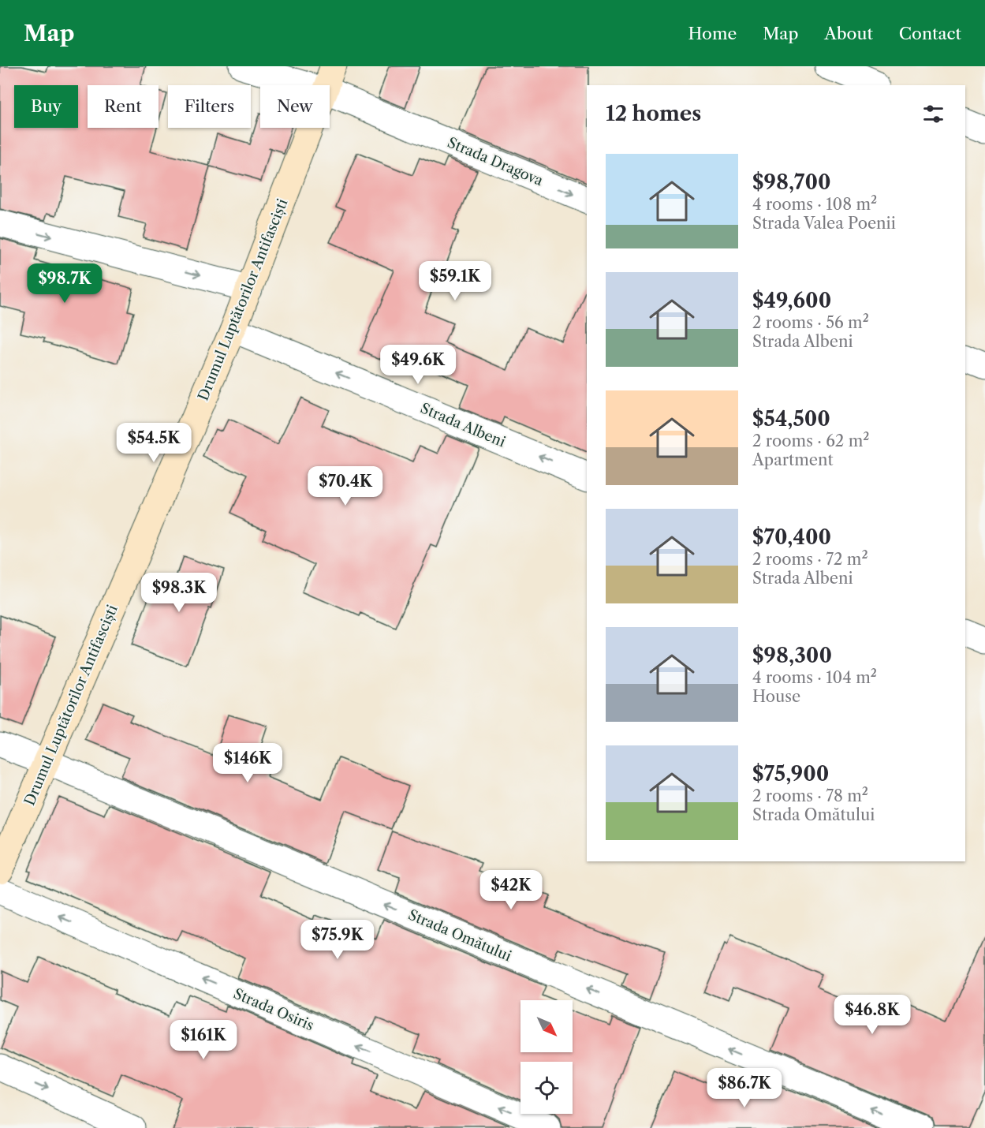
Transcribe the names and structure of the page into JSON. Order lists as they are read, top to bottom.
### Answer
{
  "streets": {
    "street": [
      "Strada Dragova",
      "Drumul Luptătorilor Antifasciști",
      "Strada Albeni",
      "Strada Omătului",
      "Strada Osiris"
    ]
  },
  "crossings": [
    ["Drumul Luptătorilor Antifasciști", "Strada Albeni"],
    ["Drumul Luptătorilor Antifasciști", "Strada Omătului"]
  ],
  "one_way": [
    "Strada Dragova",
    "Strada Albeni",
    "Strada Omătului",
    "Strada Osiris"
  ],
  "north": "bottom right",
  "page": {
    "header": "Map",
    "nav": [
      "Home",
      "Map",
      "About",
      "Contact"
    ],
    "chip": [
      "Buy",
      "Rent",
      "Filters",
      "New"
    ],
    "heading": "12 homes",
    "list": [
      {
        "name": "$98,700",
        "note": "4 rooms · 108 m² · Strada Valea Poenii"
      },
      {
        "name": "$49,600",
        "note": "2 rooms · 56 m² · Strada Albeni"
      },
      {
        "name": "$54,500",
        "note": "2 rooms · 62 m² · Apartment"
      },
      {
        "name": "$70,400",
        "note": "2 rooms · 72 m² · Strada Albeni"
      },
      {
        "name": "$98,300",
        "note": "4 rooms · 104 m² · House"
      },
      {
        "name": "$75,900",
        "note": "2 rooms · 78 m² · Strada Omătului"
      }
    ],
    "price": [
      "$59.1K",
      "$98.7K",
      "$49.6K",
      "$54.5K",
      "$70.4K",
      "$98.3K",
      "$146K",
      "$42K",
      "$75.9K",
      "$46.8K",
      "$161K",
      "$86.7K"
    ]
  }
}
